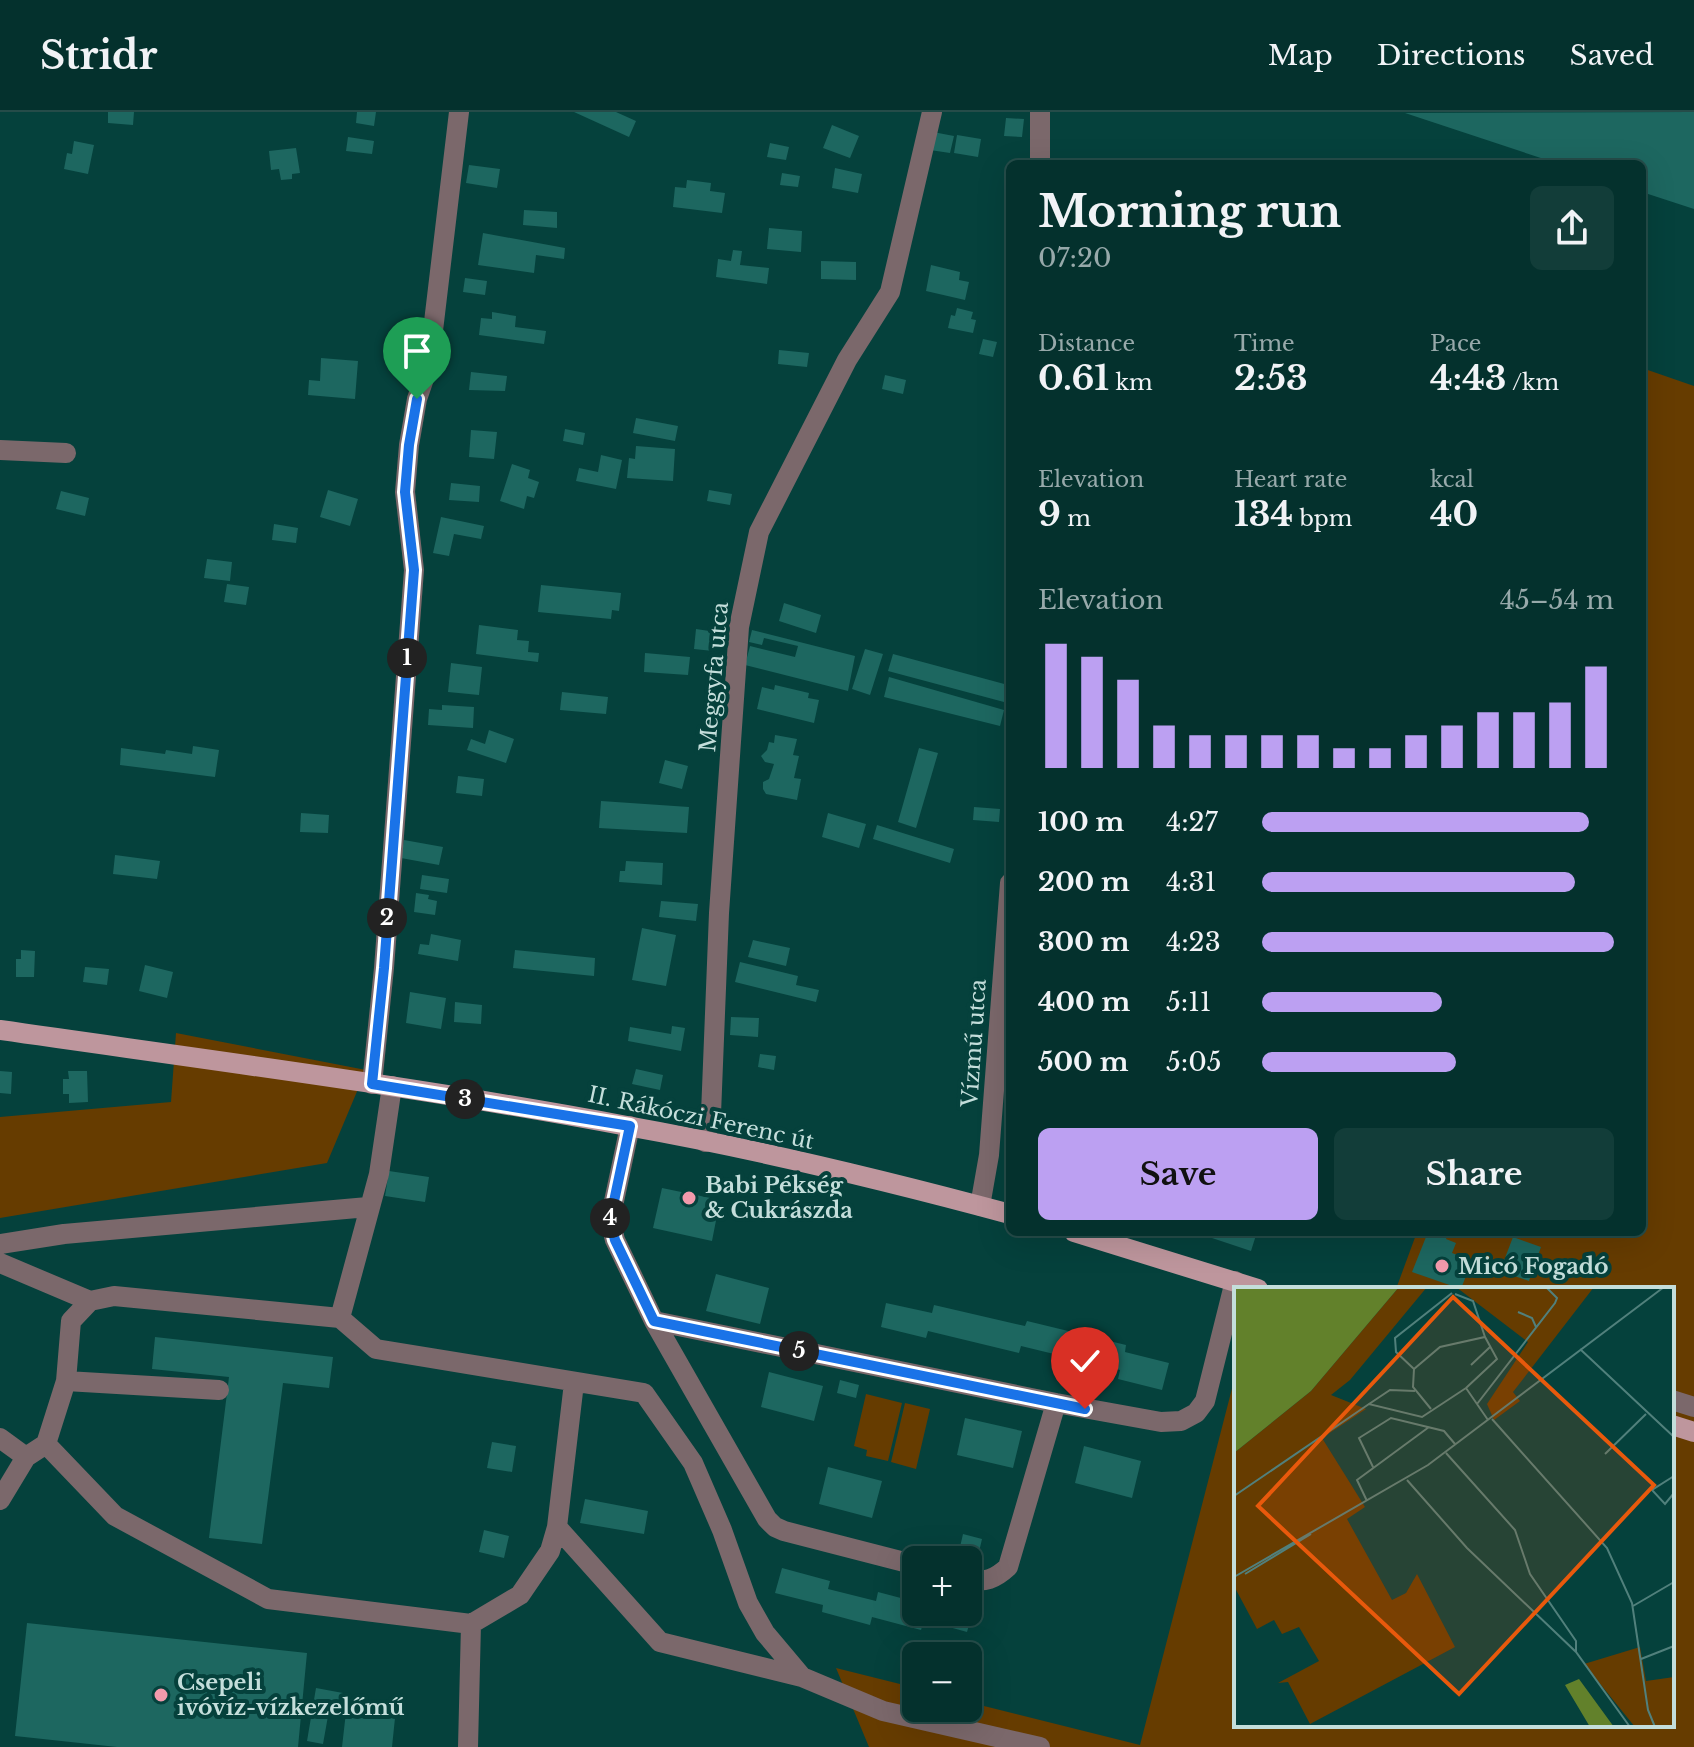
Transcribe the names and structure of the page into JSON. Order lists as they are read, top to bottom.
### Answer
{
  "streets": {
    "main road": ["II. Rákóczi Ferenc út"],
    "street": ["Meggyfa utca", "Vízmű utca"]
  },
  "crossings": [
    ["Meggyfa utca", "II. Rákóczi Ferenc út"],
    ["Vízmű utca", "II. Rákóczi Ferenc út"]
  ],
  "places": ["Babi Pékség & Cukrászda", "Micó Fogadó", "Csepeli ivóvíz-vízkezelőmű"],
  "page": {
    "header": "Stridr",
    "nav": ["Map", "Directions", "Saved"],
    "heading": ["Morning run", "07:20"],
    "stats": [
      ["Distance", "0.61 km"],
      ["Time", "2:53"],
      ["Pace", "4:43 /km"],
      ["Elevation", "9 m"],
      ["Heart rate", "134 bpm"],
      ["kcal", "40"]
    ],
    "chart": ["Elevation", "45–54 m"],
    "pins": [
      "1",
      "2",
      "3",
      "4",
      "5"
    ],
    "list": [
      {
        "name": "100 m",
        "note": "4:27"
      },
      {
        "name": "200 m",
        "note": "4:31"
      },
      {
        "name": "300 m",
        "note": "4:23"
      },
      {
        "name": "400 m",
        "note": "5:11"
      },
      {
        "name": "500 m",
        "note": "5:05"
      }
    ],
    "buttons": ["Save", "Share"],
    "map_buttons": ["+", "−"]
  }
}
